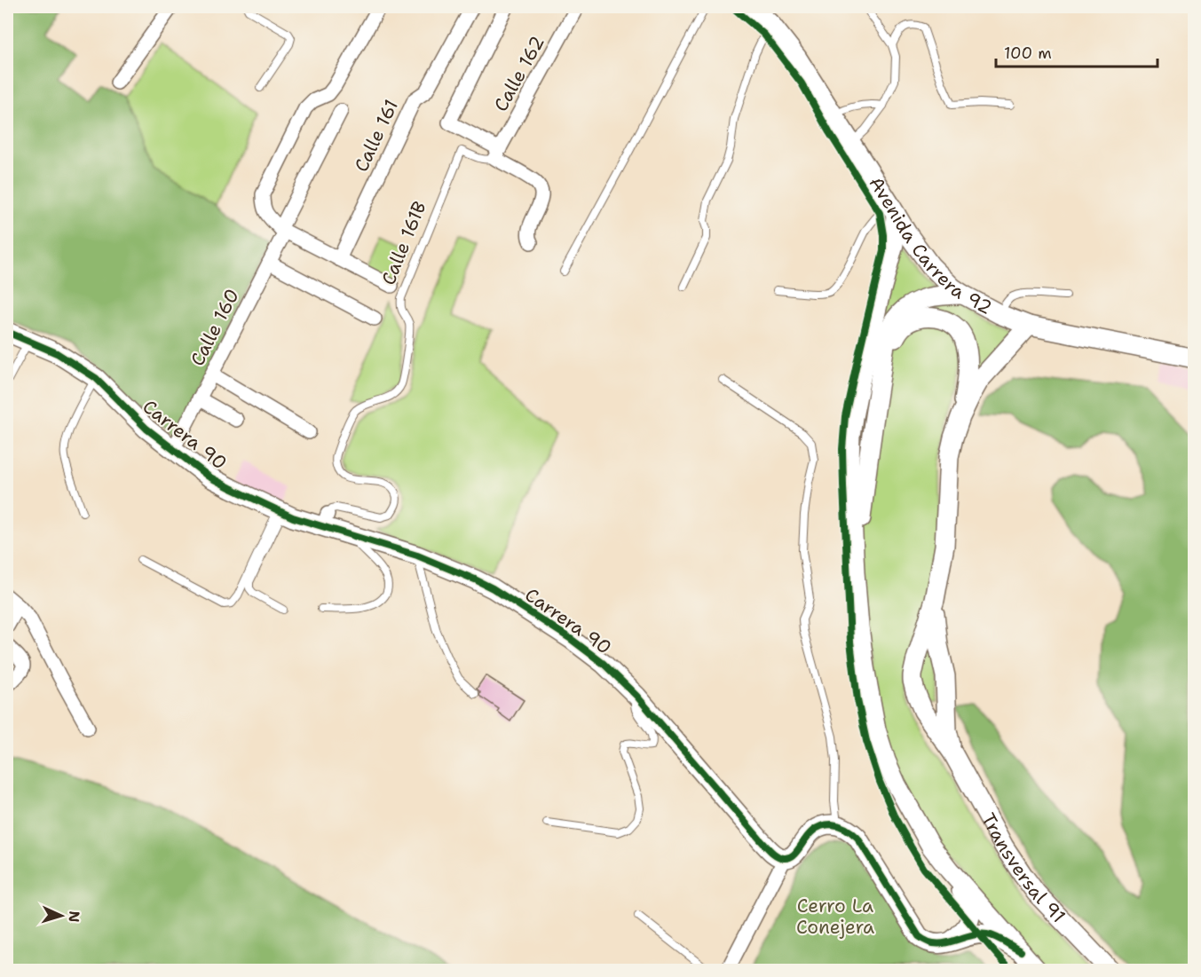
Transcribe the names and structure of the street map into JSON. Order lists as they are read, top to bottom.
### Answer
{
  "streets": {
    "main road": ["Avenida Carrera 92", "Carrera 90", "Transversal 91"],
    "street": ["Calle 162", "Calle 161", "Calle 160"],
    "lane": ["Calle 161B"]
  },
  "crossings": [
    ["Calle 162", "Calle 161B"],
    ["Calle 161B", "Carrera 90"]
  ],
  "parks": ["Cerro La Conejera"],
  "scale_bar": "100 m",
  "north": "right"
}
